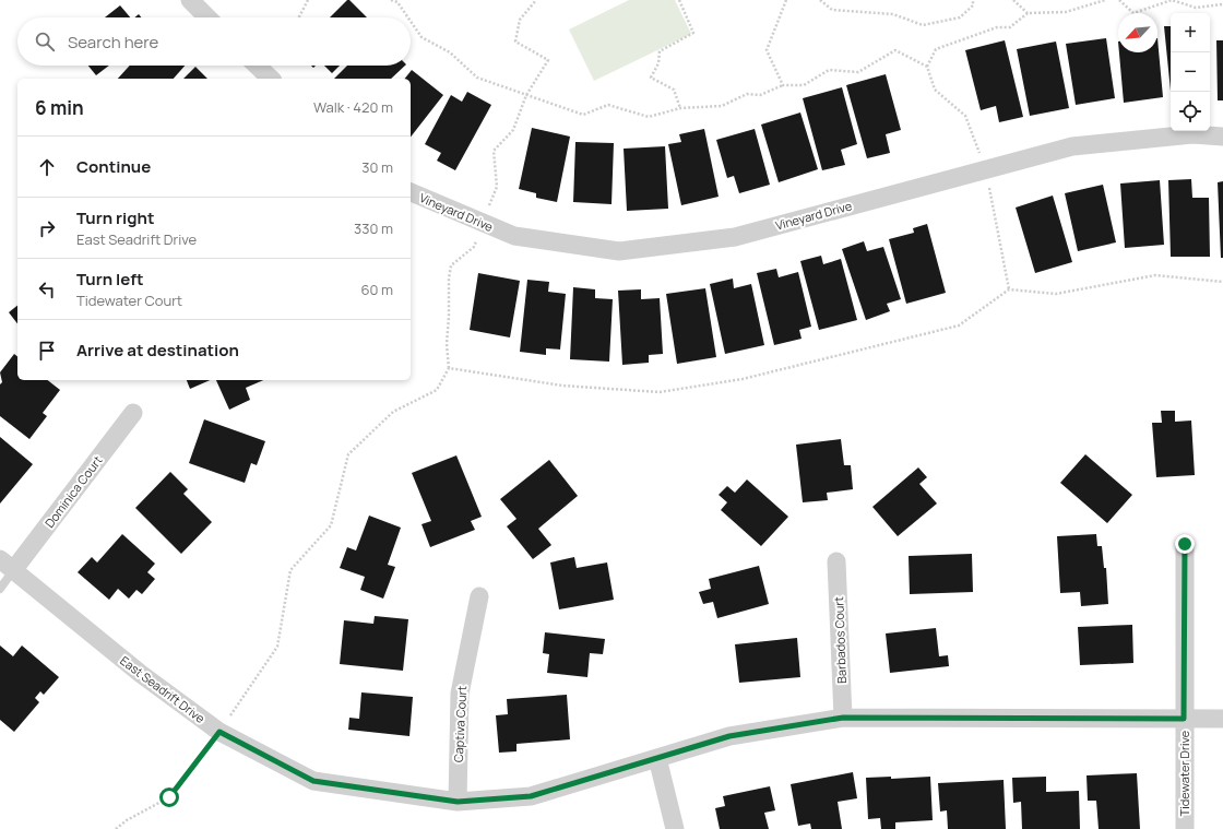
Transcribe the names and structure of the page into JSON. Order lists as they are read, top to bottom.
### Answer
{
  "streets": {
    "street": [
      "Vineyard Drive",
      "Dominica Court",
      "Barbados Court",
      "East Seadrift Drive",
      "Captiva Court",
      "Tidewater Drive"
    ]
  },
  "crossings": [
    ["Dominica Court", "East Seadrift Drive"],
    ["Barbados Court", "East Seadrift Drive"],
    ["East Seadrift Drive", "Captiva Court"],
    ["East Seadrift Drive", "Tidewater Drive"]
  ],
  "north": "bottom left",
  "page": {
    "map_buttons": ["+", "−"],
    "search": "Search here",
    "heading": ["6 min", "Walk · 420 m"],
    "list": [
      ["Continue", "30 m"],
      ["Turn right", "East Seadrift Drive", "330 m"],
      ["Turn left", "Tidewater Court", "60 m"],
      "Arrive at destination"
    ]
  }
}
